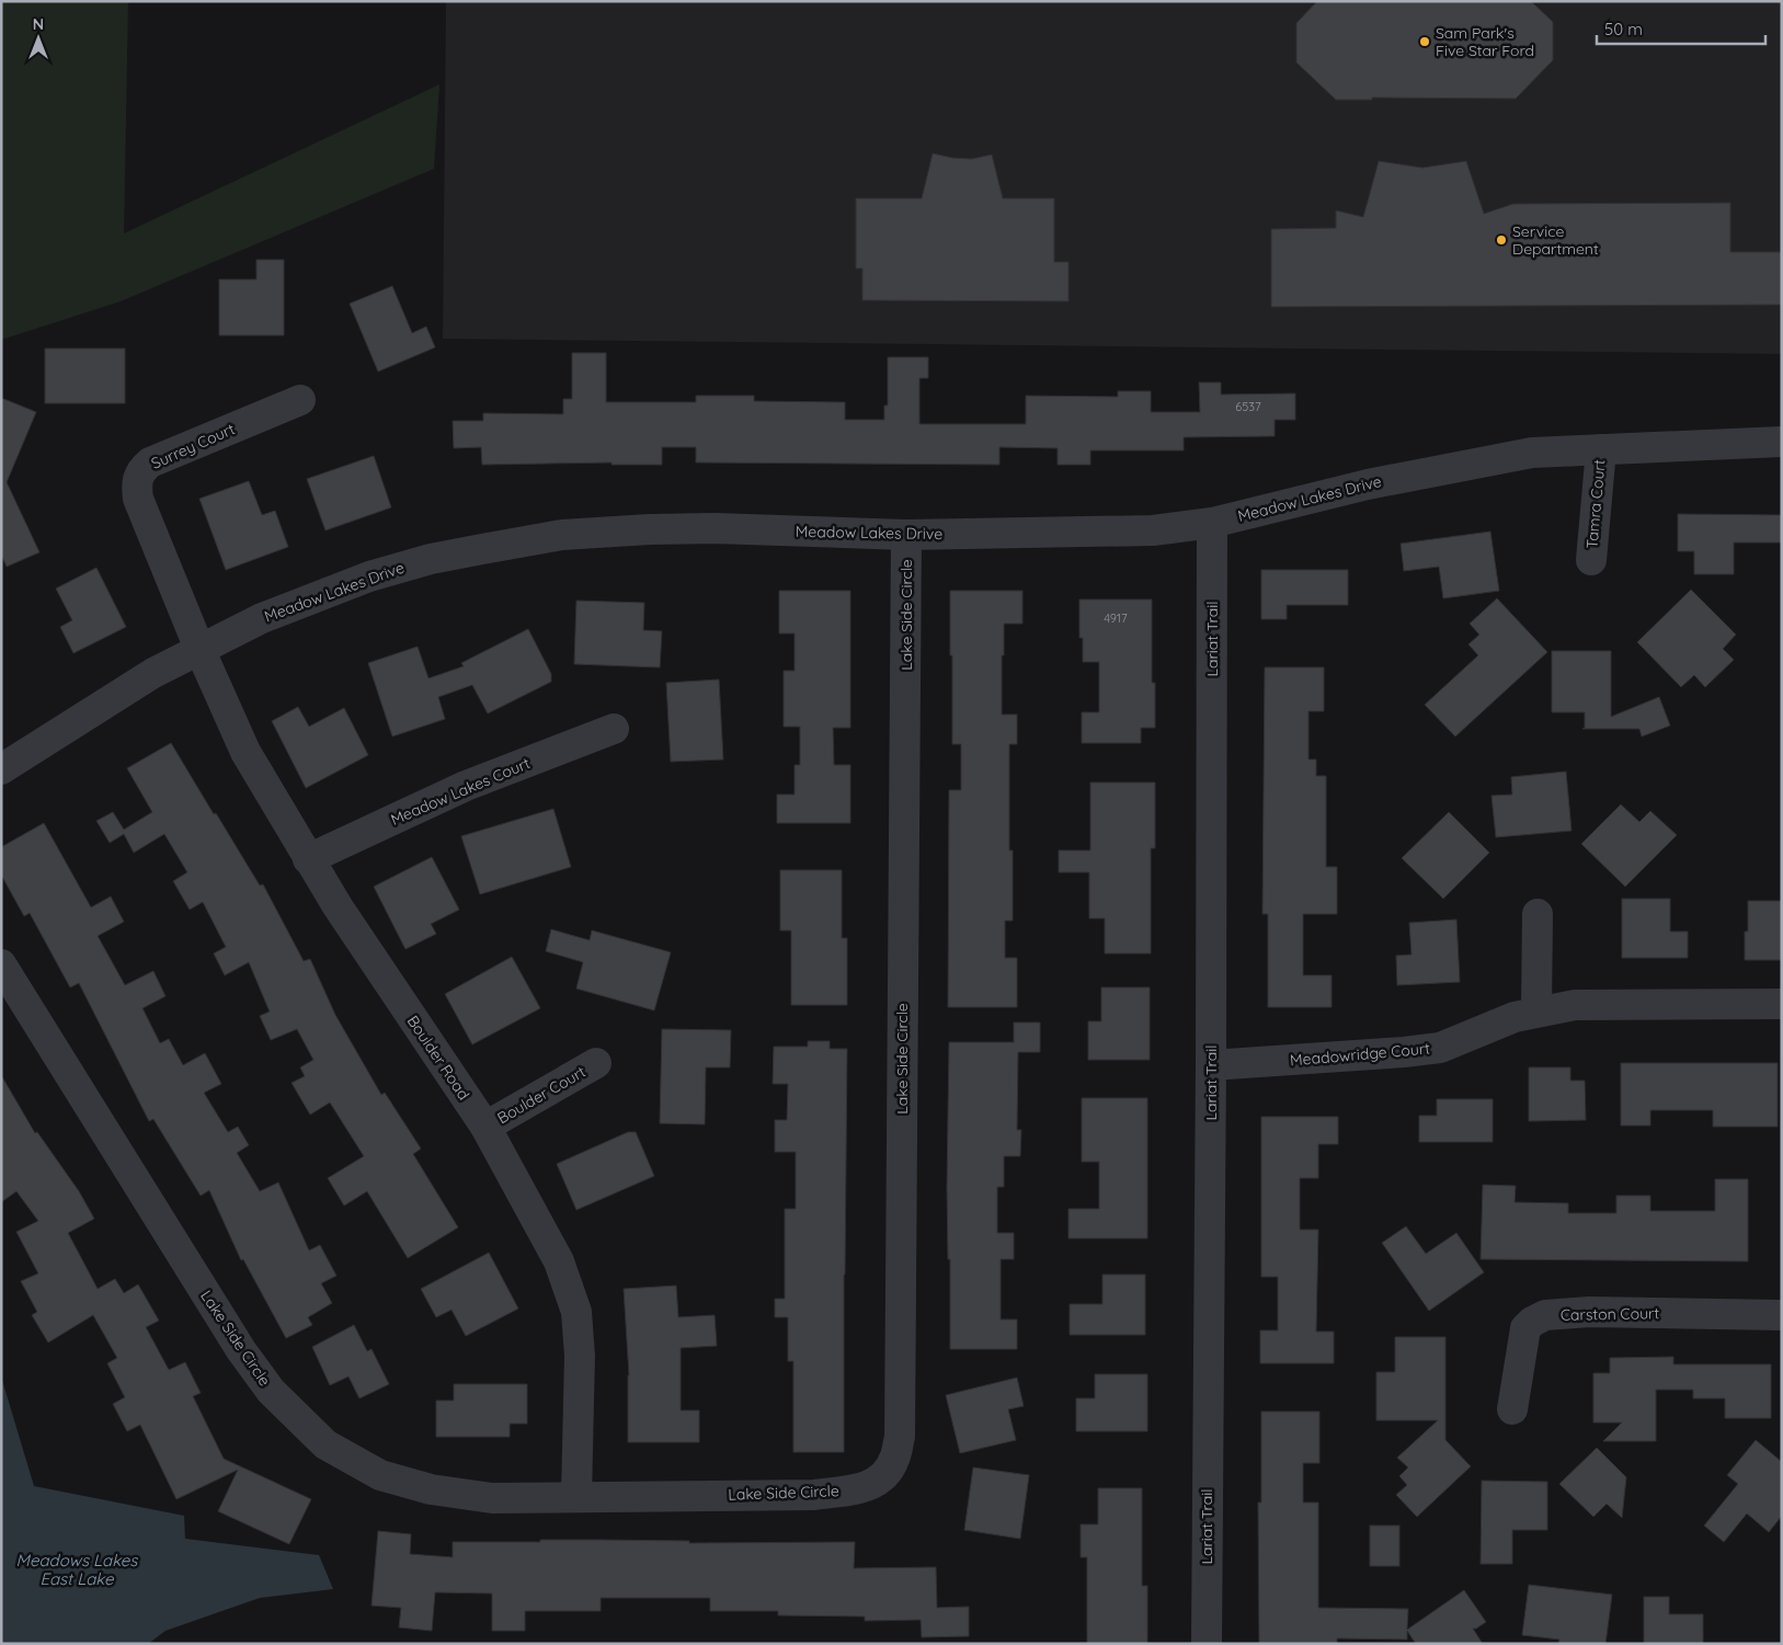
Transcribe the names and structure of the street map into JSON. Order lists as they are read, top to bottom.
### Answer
{
  "streets": {
    "street": [
      "Surrey Court",
      "Meadow Lakes Drive",
      "Tamra Court",
      "Lake Side Circle",
      "Lariat Trail",
      "Meadow Lakes Court",
      "Meadowridge Court",
      "Boulder Road",
      "Boulder Court",
      "Carston Court"
    ]
  },
  "crossings": [
    ["Surrey Court", "Meadow Lakes Drive"],
    ["Surrey Court", "Boulder Road"],
    ["Meadow Lakes Drive", "Tamra Court"],
    ["Meadow Lakes Drive", "Lake Side Circle"],
    ["Meadow Lakes Drive", "Lariat Trail"],
    ["Meadow Lakes Drive", "Boulder Road"],
    ["Lake Side Circle", "Boulder Road"],
    ["Lariat Trail", "Meadowridge Court"],
    ["Meadow Lakes Court", "Boulder Road"],
    ["Boulder Road", "Boulder Court"]
  ],
  "water": ["Meadows Lakes East Lake"],
  "places": ["Sam Park's Five Star Ford", "Service Department"],
  "house_numbers": ["6537", "4917"],
  "scale_bar": "50 m",
  "north": "top"
}
